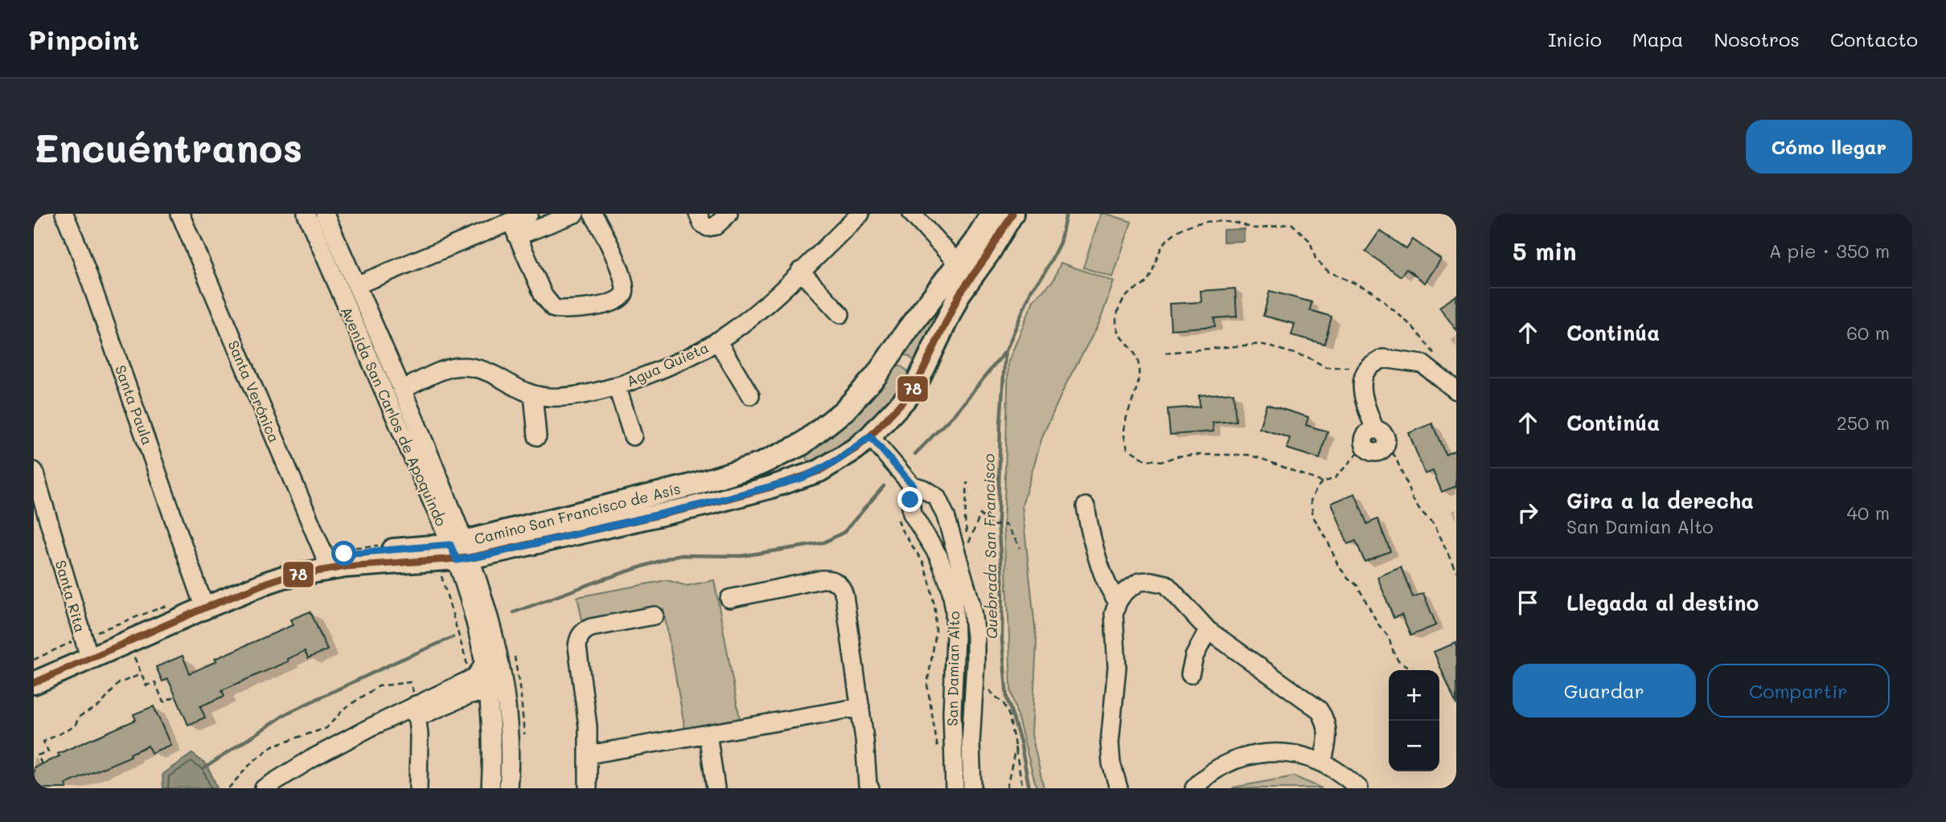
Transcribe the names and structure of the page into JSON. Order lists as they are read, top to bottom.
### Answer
{
  "streets": {
    "main road": ["Camino San Francisco de Asís"],
    "street": [
      "Agua Quieta",
      "Santa Verónica",
      "Santa Paula",
      "Avenida San Carlos de Apoquindo",
      "Santa Rita",
      "San Damian Alto"
    ]
  },
  "crossings": [
    ["Agua Quieta", "Avenida San Carlos de Apoquindo"],
    ["Santa Verónica", "Camino San Francisco de Asís"],
    ["Santa Paula", "Camino San Francisco de Asís"],
    ["Avenida San Carlos de Apoquindo", "Camino San Francisco de Asís"],
    ["Camino San Francisco de Asís", "Santa Rita"],
    ["Camino San Francisco de Asís", "San Damian Alto"]
  ],
  "water": ["Quebrada San Francisco"],
  "lines": ["transit line 78"],
  "page": {
    "header": "Pinpoint",
    "nav": [
      "Inicio",
      "Mapa",
      "Nosotros",
      "Contacto"
    ],
    "buttons": [
      "Cómo llegar",
      ["Guardar", "Compartir"]
    ],
    "title": "Encuéntranos",
    "heading": ["5 min", "A pie · 350 m"],
    "list": [
      ["Continúa", "60 m"],
      ["Continúa", "250 m"],
      ["Gira a la derecha", "San Damian Alto", "40 m"],
      "Llegada al destino"
    ],
    "map_buttons": ["+", "−"]
  }
}
